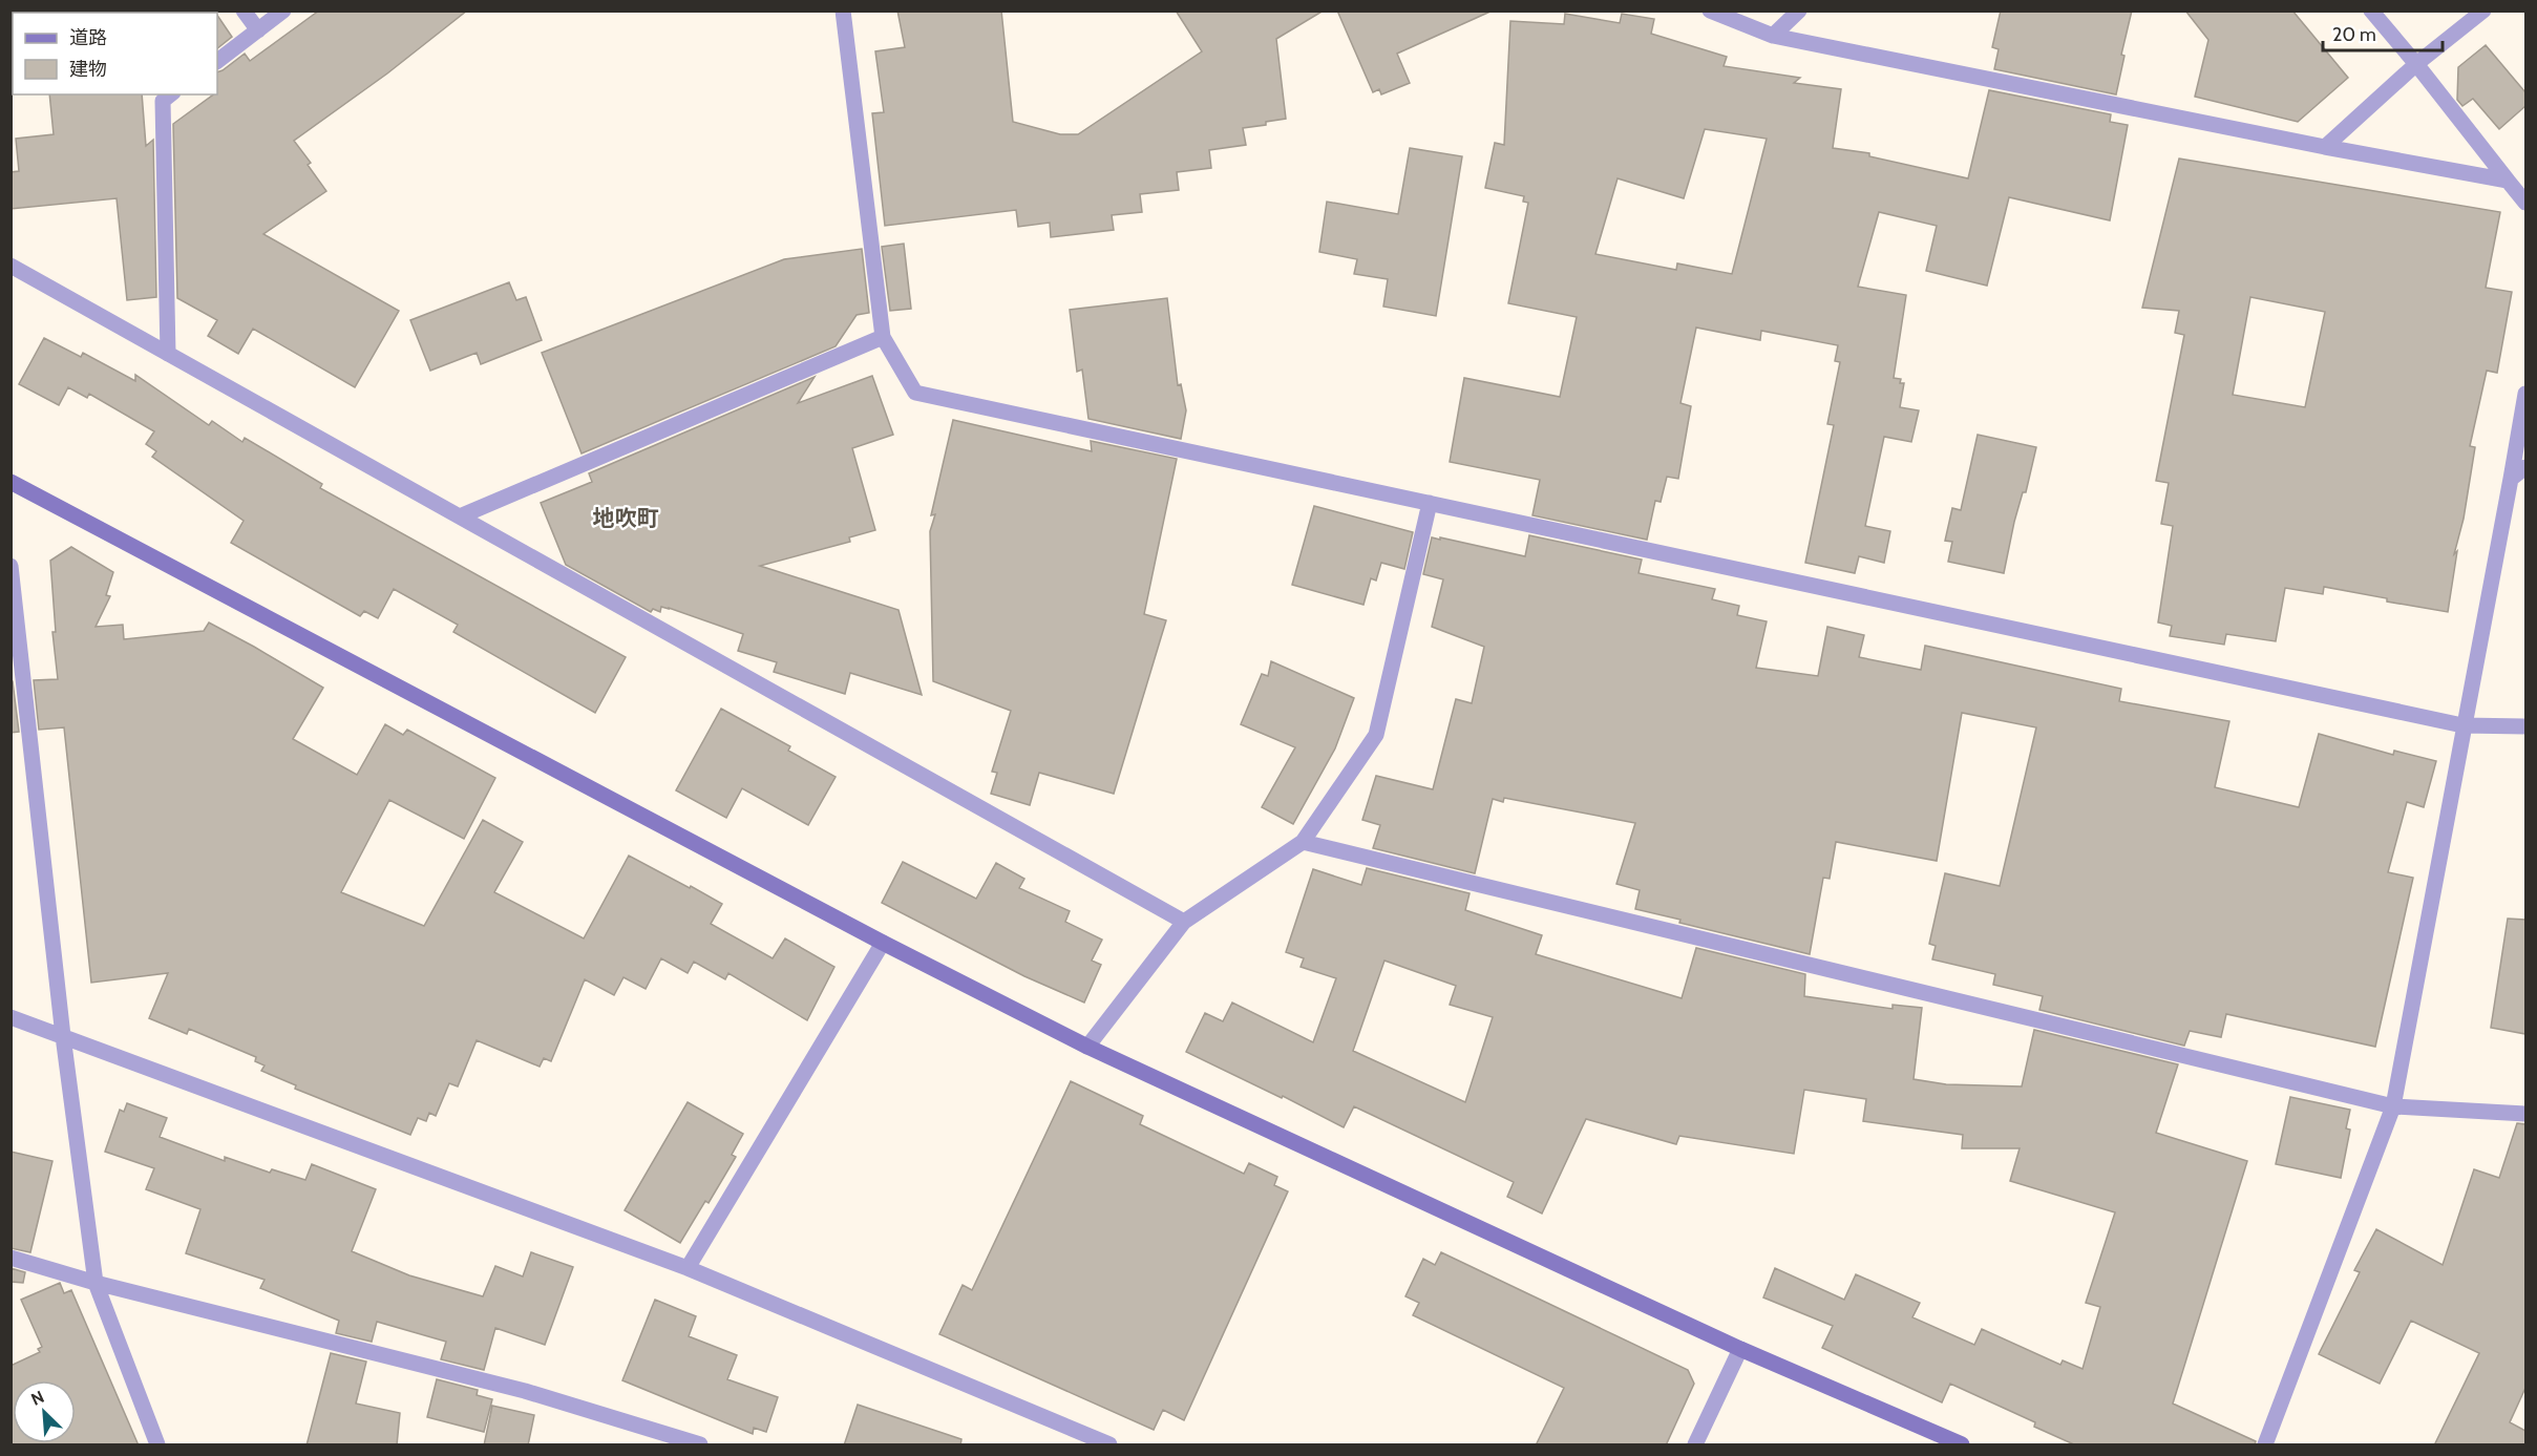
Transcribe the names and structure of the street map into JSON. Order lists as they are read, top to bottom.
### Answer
{
  "districts": ["地吹町"],
  "legend": ["道路", "建物"],
  "scale_bar": "20 m",
  "north": "top left"
}
